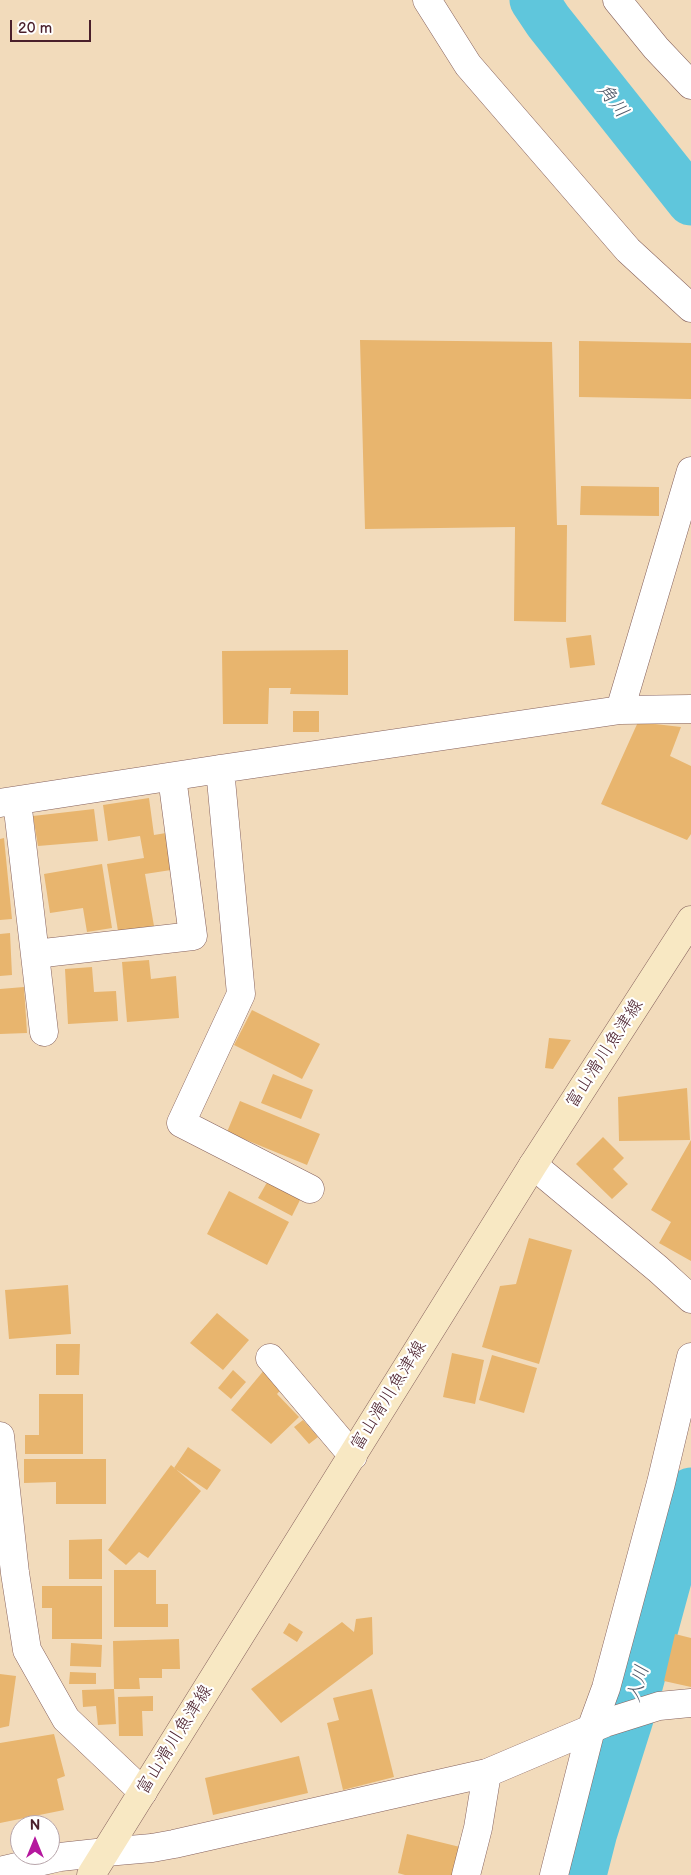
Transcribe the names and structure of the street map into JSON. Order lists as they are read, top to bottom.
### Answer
{
  "streets": {
    "main road": ["富山滑川魚津線"]
  },
  "water": ["角川", "入川"],
  "scale_bar": "20 m",
  "north": "top"
}
